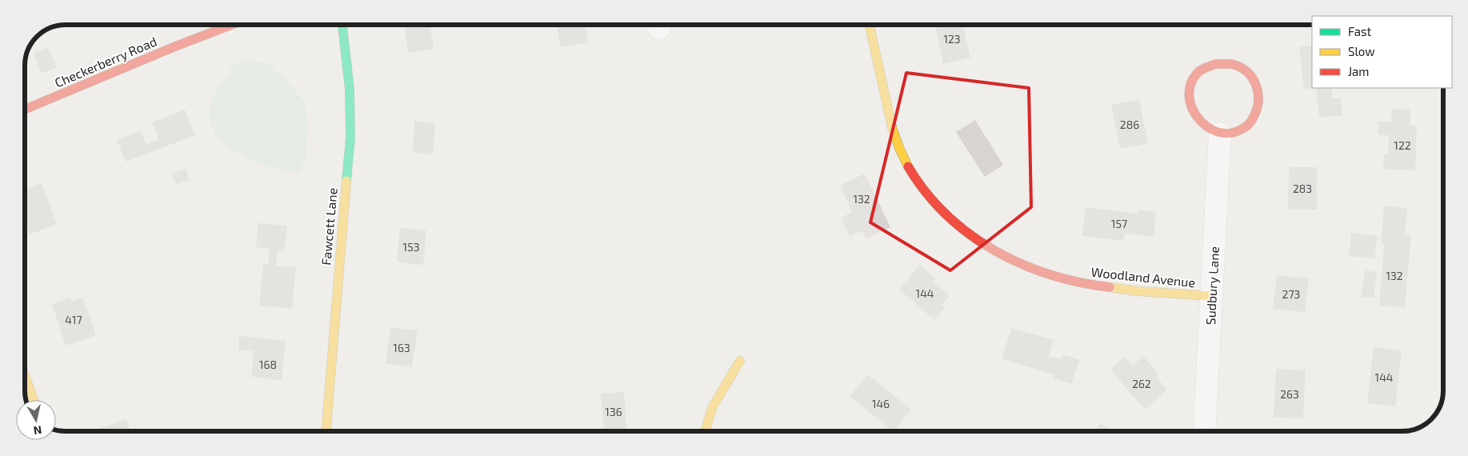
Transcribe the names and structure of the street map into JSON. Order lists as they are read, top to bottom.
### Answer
{
  "streets": {
    "street": [
      "Checkerberry Road",
      "Fawcett Lane",
      "Woodland Avenue",
      "Sudbury Lane"
    ]
  },
  "crossings": [
    ["Woodland Avenue", "Sudbury Lane"]
  ],
  "house_numbers": [
    "123",
    "286",
    "122",
    "283",
    "132",
    "157",
    "153",
    "132",
    "144",
    "273",
    "417",
    "163",
    "168",
    "144",
    "262",
    "263",
    "146",
    "136"
  ],
  "legend": ["Fast", "Slow", "Jam"],
  "north": "bottom"
}
